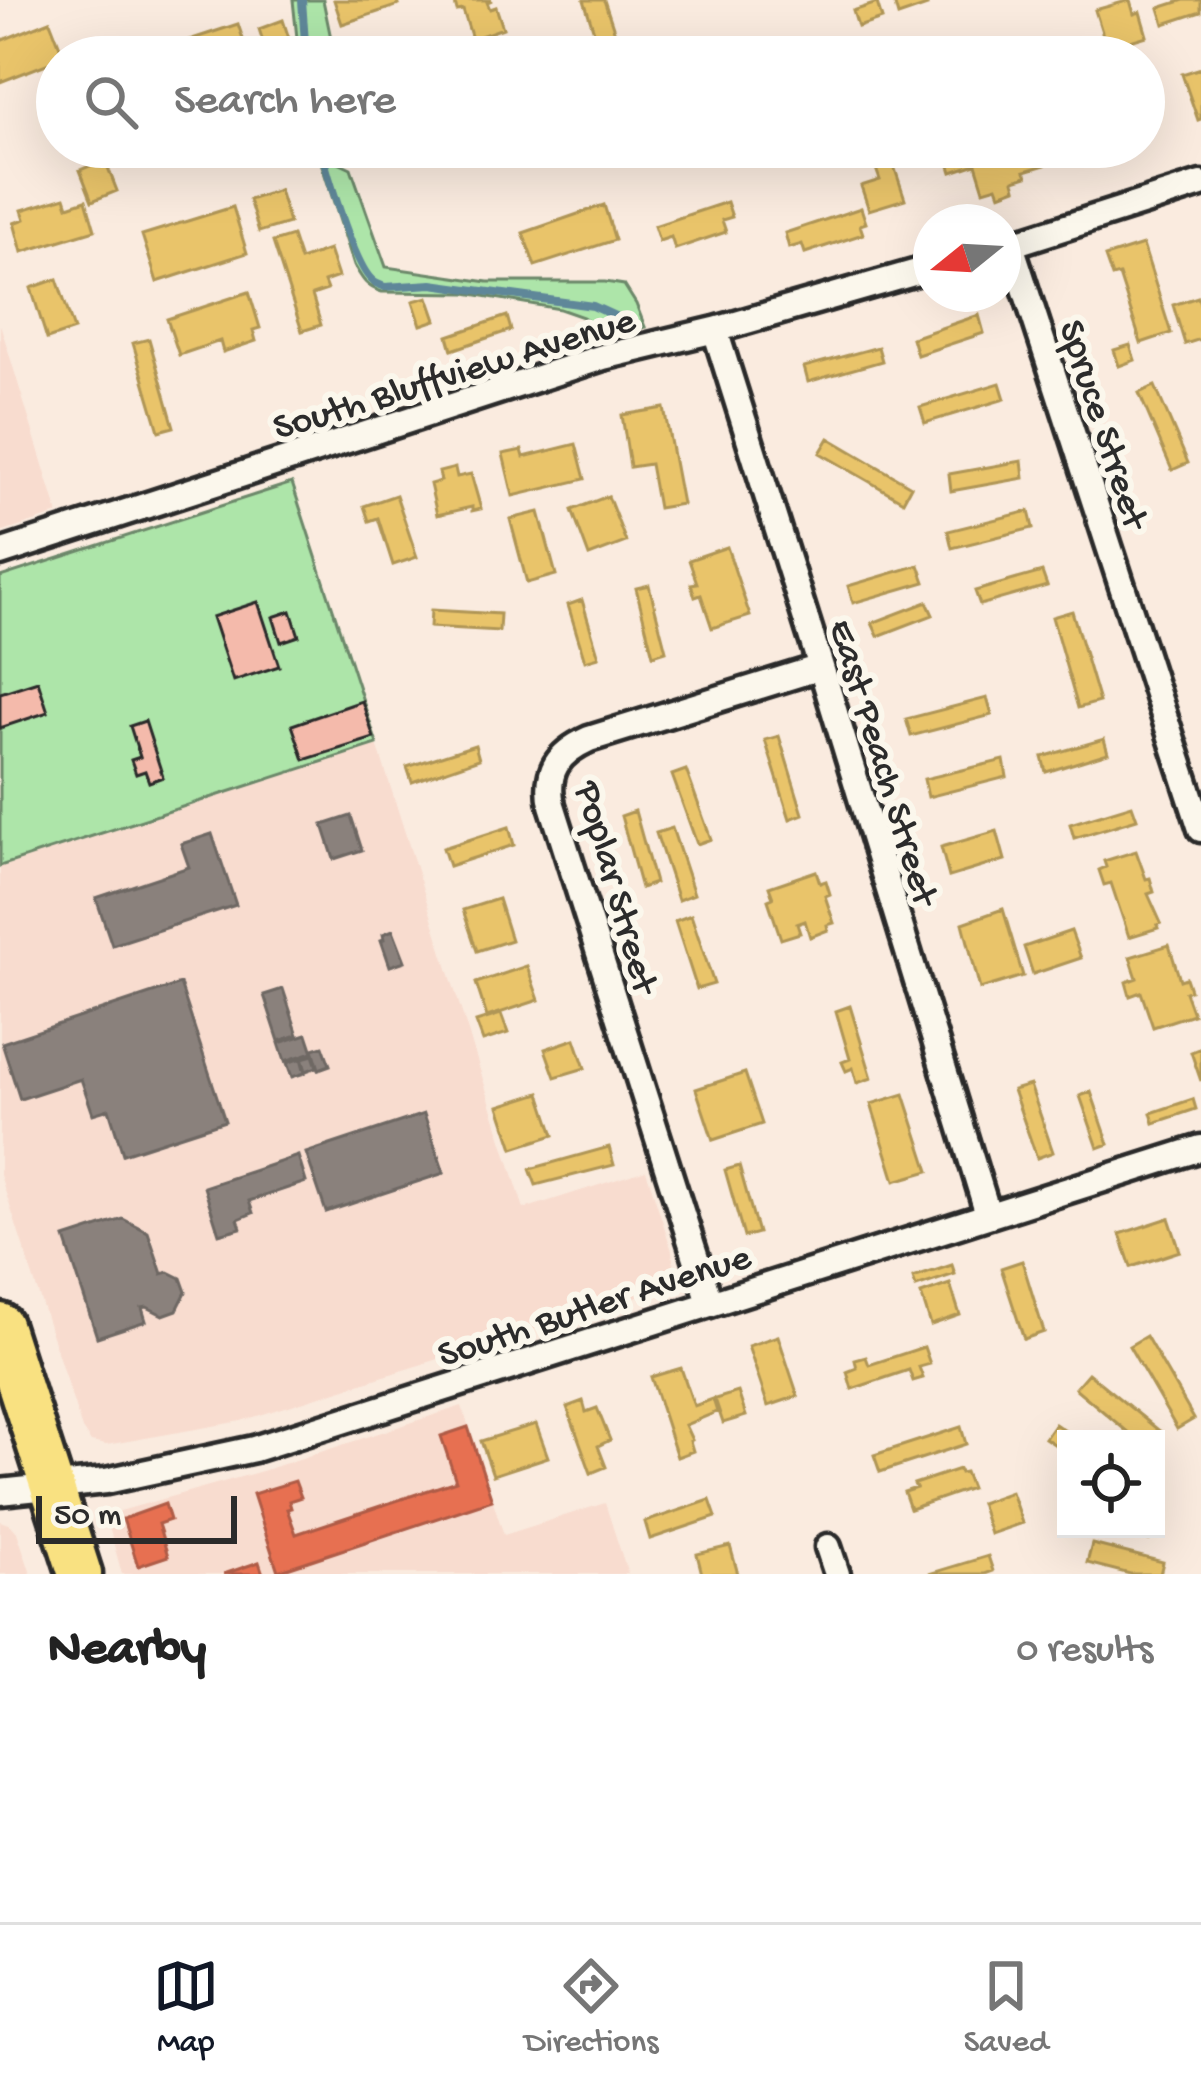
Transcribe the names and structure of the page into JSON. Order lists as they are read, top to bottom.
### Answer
{
  "streets": {
    "street": [
      "South Bluffview Avenue",
      "Spruce Street",
      "East Peach Street",
      "Poplar Street",
      "South Butler Avenue"
    ]
  },
  "crossings": [
    ["South Bluffview Avenue", "East Peach Street"],
    ["East Peach Street", "Poplar Street"],
    ["East Peach Street", "South Butler Avenue"],
    ["Poplar Street", "South Butler Avenue"]
  ],
  "scale_bar": "50 m",
  "north": "left",
  "page": {
    "search": "Search here",
    "scale": "50 m",
    "heading": ["Nearby", "0 results"],
    "nav": ["Map", "Directions", "Saved"]
  }
}
